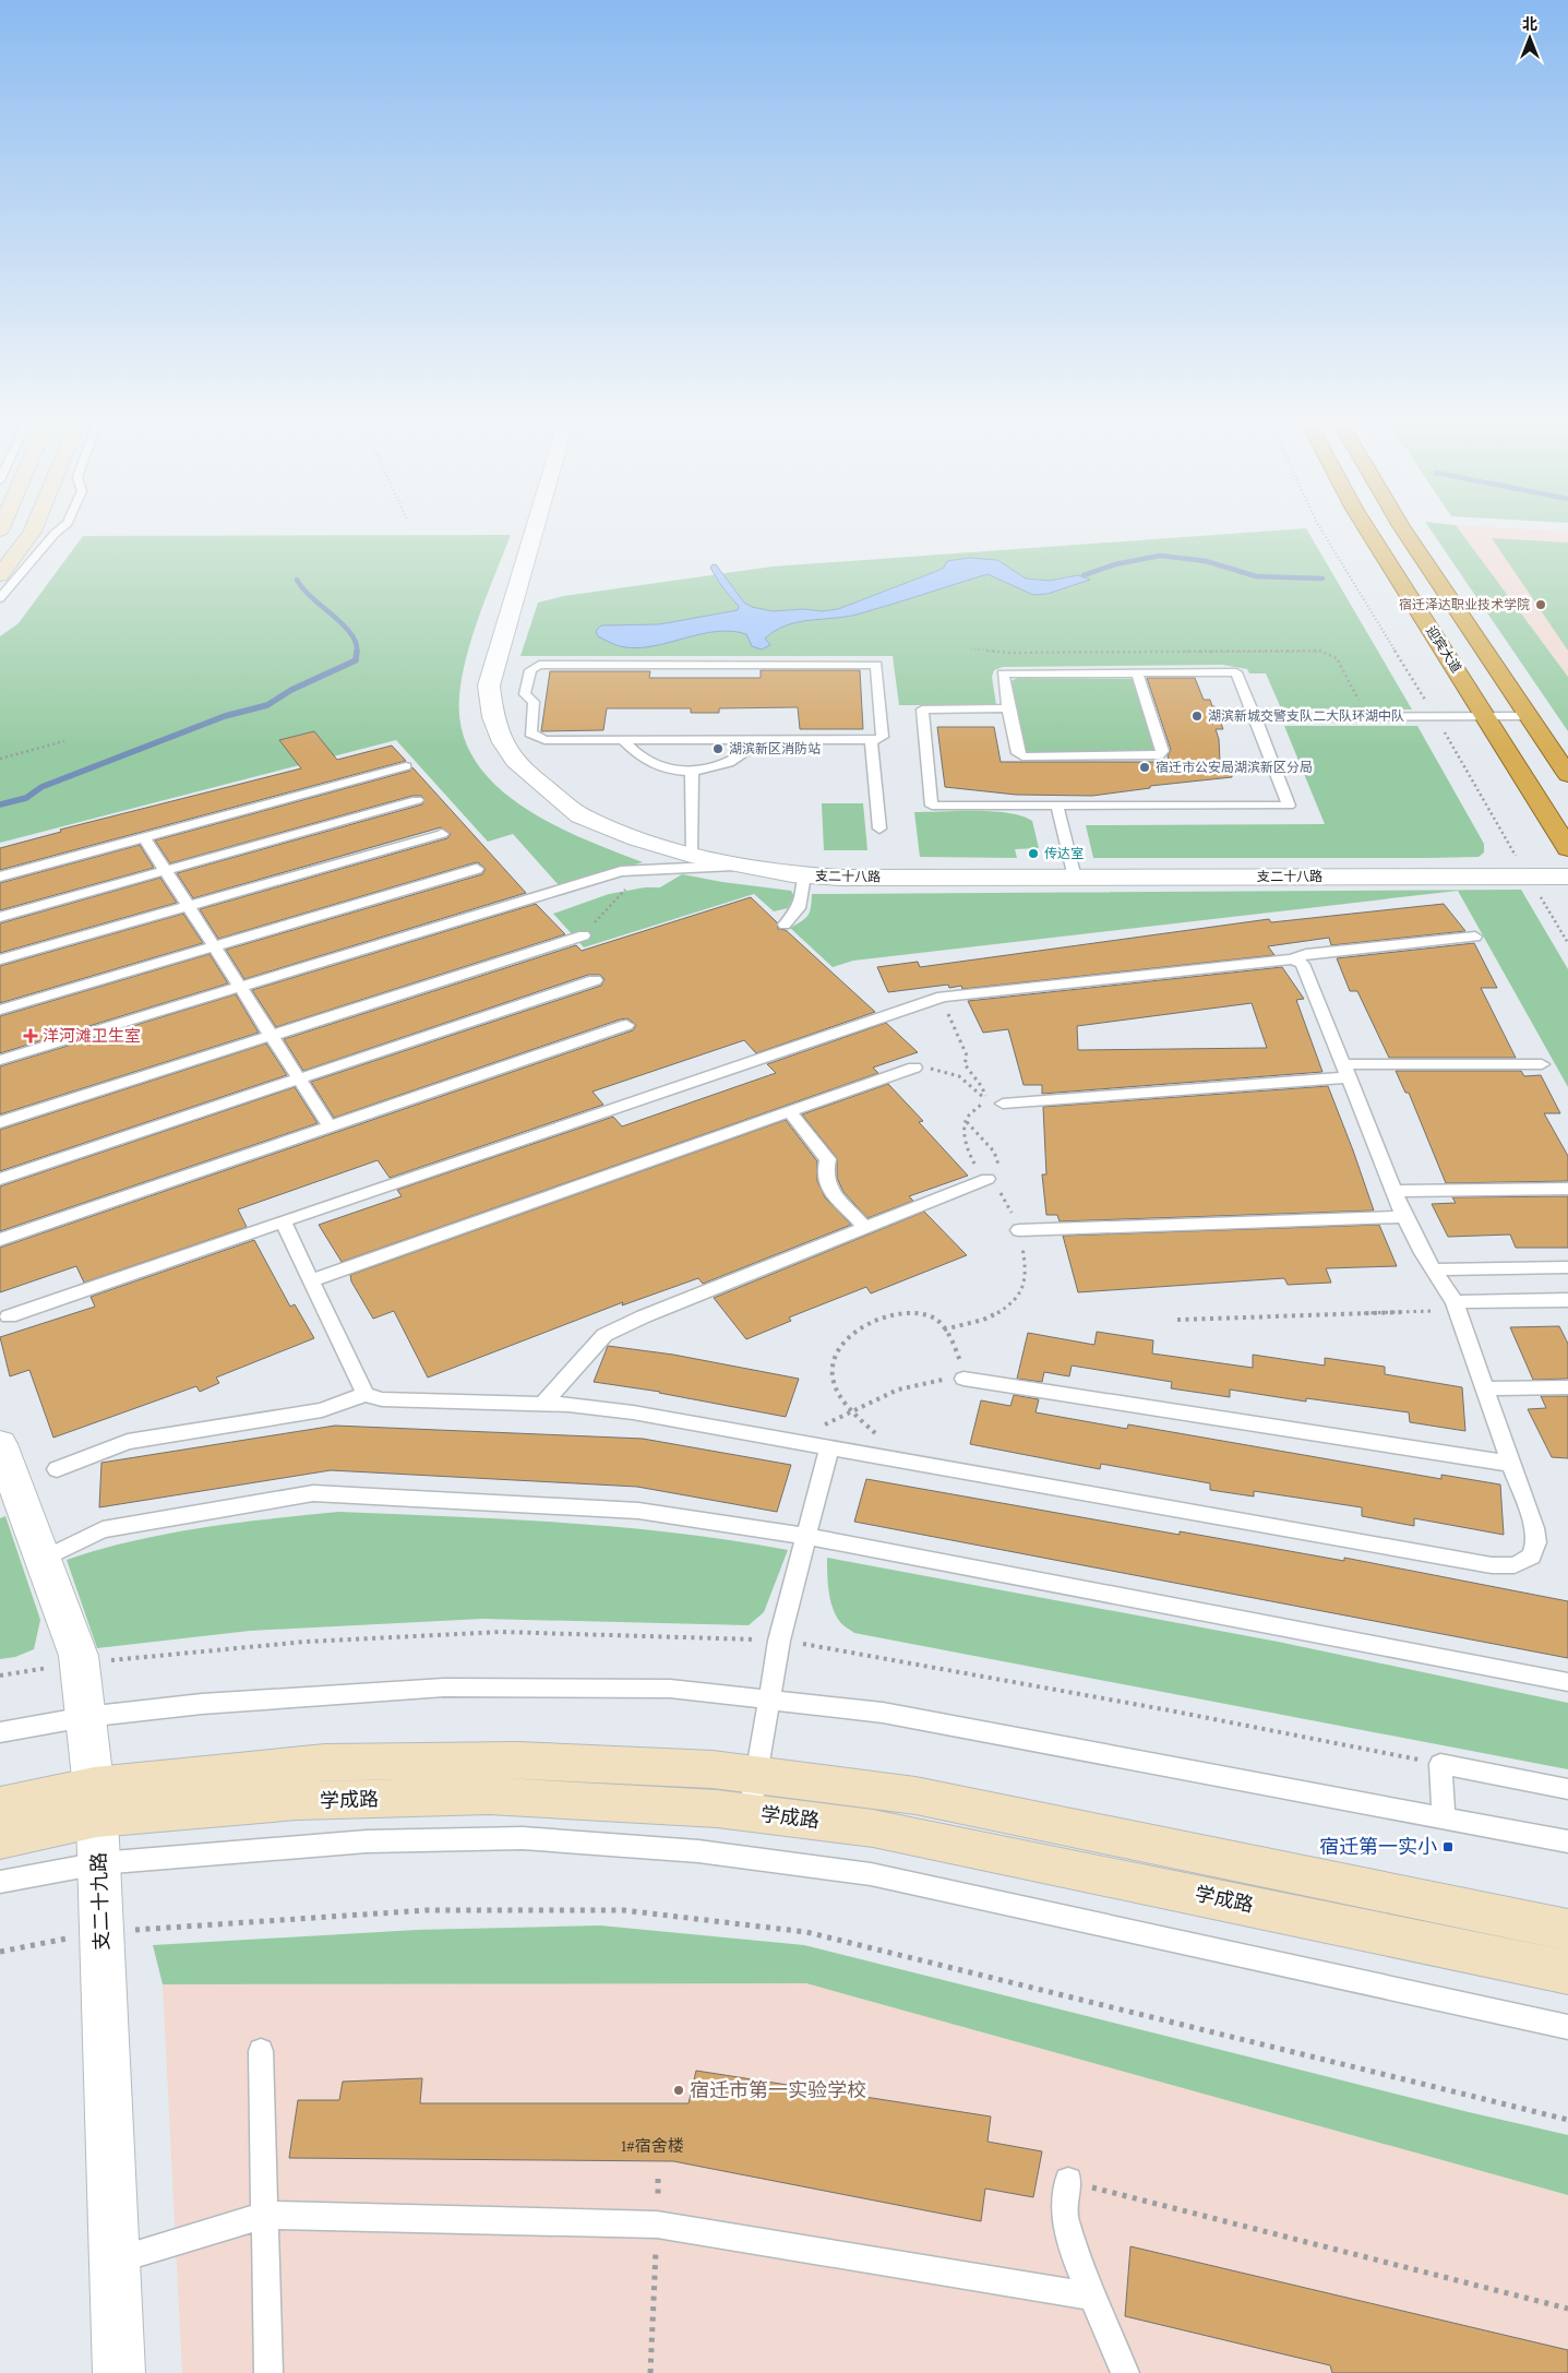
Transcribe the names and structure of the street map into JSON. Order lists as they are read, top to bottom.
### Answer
{
  "streets": {
    "highway": ["迎宾大道"],
    "main road": ["学成路"],
    "street": ["支二十八路", "支二十九路"]
  },
  "crossings": [
    ["学成路", "支二十九路"]
  ],
  "places": {
    "other": [
      "宿迁泽达职业技术学院",
      "湖滨新城交警支队二大队环湖中队",
      "湖滨新区消防站",
      "宿迁市公安局湖滨新区分局",
      "传达室",
      "宿迁市第一实验学校"
    ],
    "health": ["洋河滩卫生室"],
    "transit": ["宿迁第一实小"]
  },
  "house_numbers": ["1#宿舍楼"],
  "north": "top"
}
